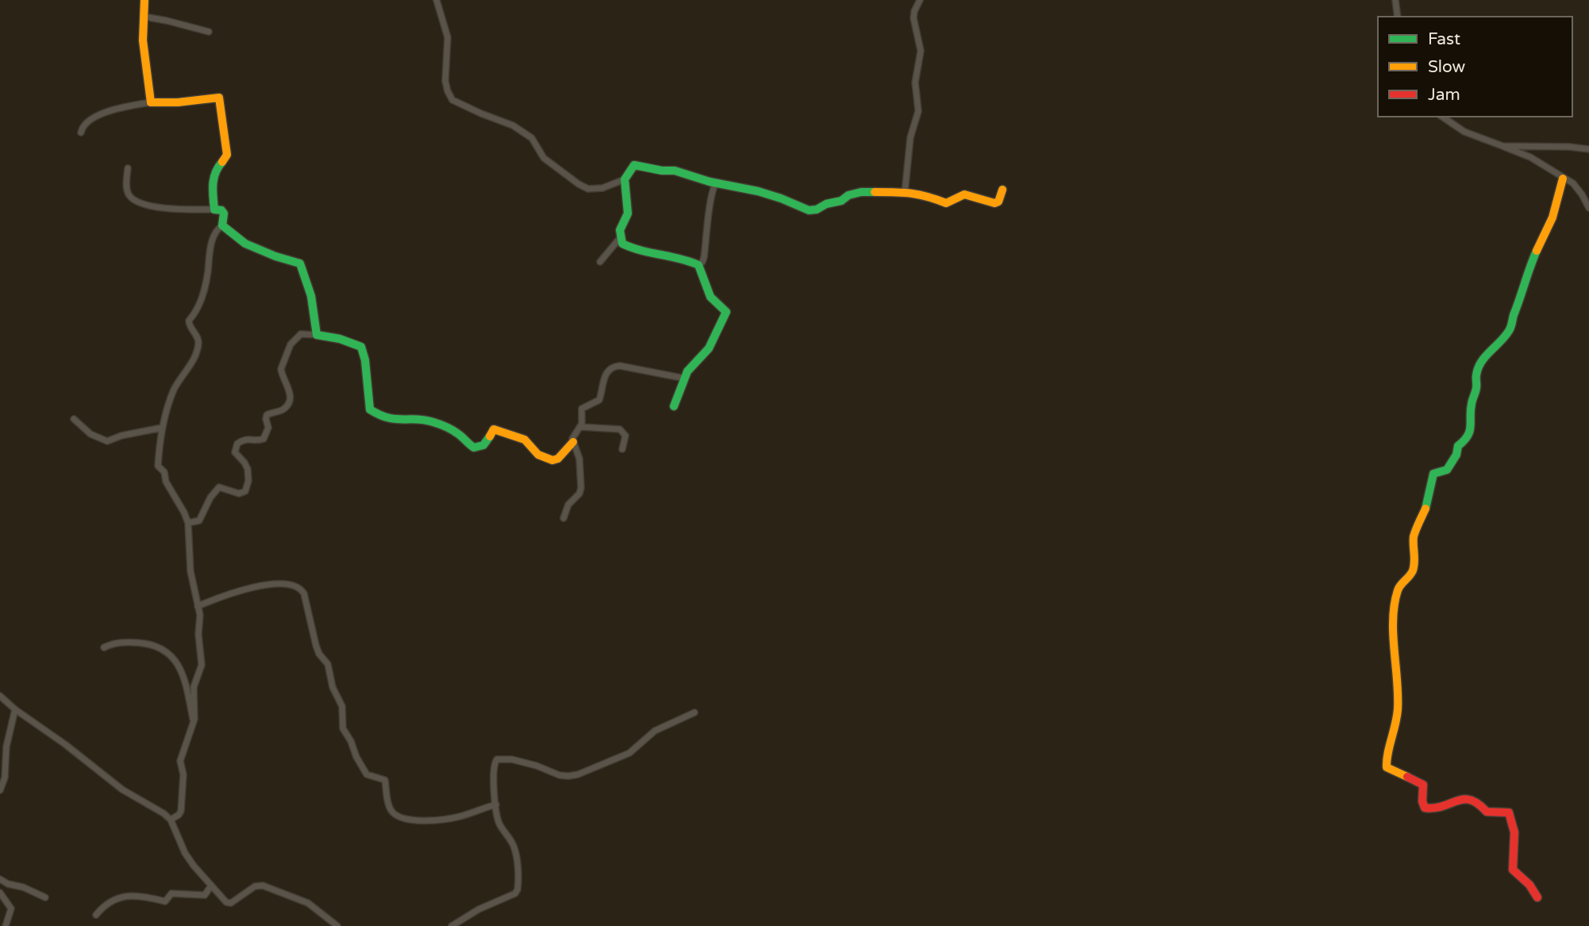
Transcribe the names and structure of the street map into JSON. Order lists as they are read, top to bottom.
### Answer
{
  "legend": ["Fast", "Slow", "Jam"]
}
